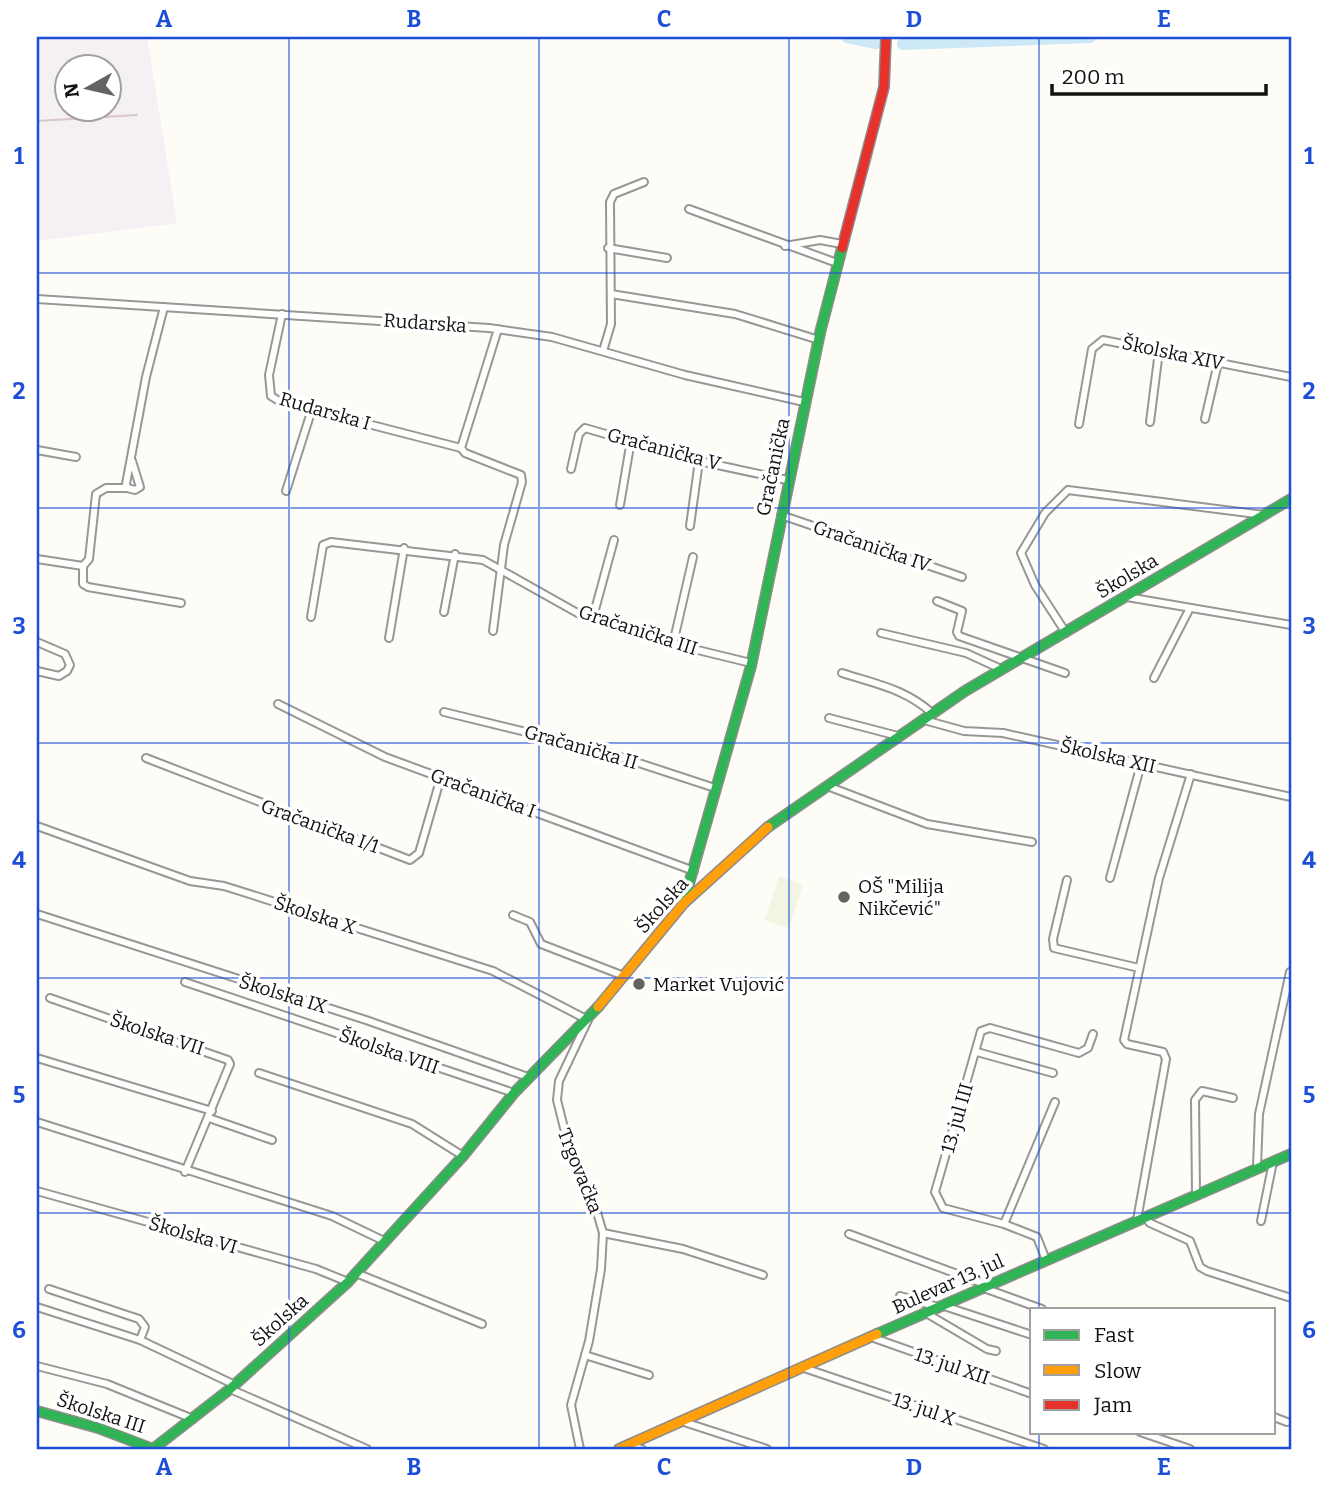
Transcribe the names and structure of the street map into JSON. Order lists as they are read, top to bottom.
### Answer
{
  "streets": {
    "street": [
      "Rudarska",
      "Školska XIV",
      "Rudarska I",
      "Gračanička V",
      "Gračanička",
      "Gračanička IV",
      "Školska",
      "Gračanička III",
      "Gračanička II",
      "Školska XII",
      "Gračanička I",
      "Gračanička I/1",
      "Školska X",
      "Školska IX",
      "Školska VII",
      "Školska VIII",
      "13. jul III",
      "Trgovačka",
      "Školska VI",
      "Bulevar 13. jul",
      "13. jul XII",
      "13. jul X",
      "Školska III"
    ]
  },
  "crossings": [
    ["Rudarska", "Rudarska I"],
    ["Rudarska", "Gračanička"],
    ["Rudarska I", "Gračanička III"],
    ["Gračanička V", "Gračanička"],
    ["Gračanička", "Gračanička IV"],
    ["Gračanička", "Školska"],
    ["Gračanička", "Gračanička III"],
    ["Gračanička", "Gračanička II"],
    ["Gračanička", "Gračanička I"],
    ["Školska", "Školska XII"],
    ["Školska", "Školska X"],
    ["Školska", "Školska IX"],
    ["Školska", "Školska VIII"],
    ["Školska", "Trgovačka"],
    ["Školska", "Školska VI"],
    ["Školska", "Školska III"],
    ["Gračanička I", "Gračanička I/1"],
    ["Školska X", "Trgovačka"],
    ["13. jul III", "Bulevar 13. jul"],
    ["Bulevar 13. jul", "13. jul XII"],
    ["Bulevar 13. jul", "13. jul X"]
  ],
  "places": ["OŠ \"Milija Nikčević\"", "Market Vujović"],
  "legend": ["Fast", "Slow", "Jam"],
  "scale_bar": "200 m",
  "north": "left",
  "grid": {
    "columns": [
      "A",
      "B",
      "C",
      "D",
      "E"
    ],
    "rows": [
      "1",
      "2",
      "3",
      "4",
      "5",
      "6"
    ]
  }
}
